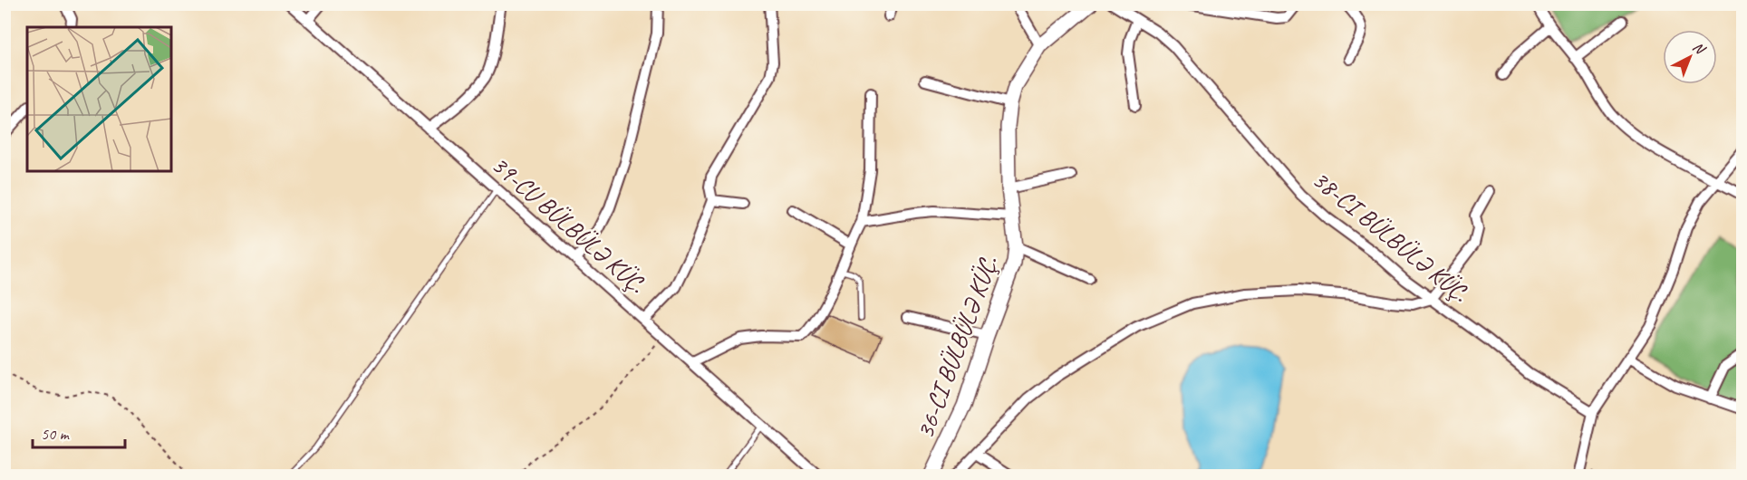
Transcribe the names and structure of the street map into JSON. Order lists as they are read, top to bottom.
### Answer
{
  "streets": {
    "street": ["39-CU BÜLBÜLƏ KÜÇ.", "38-CI BÜLBÜLƏ KÜÇ."]
  },
  "scale_bar": "50 m",
  "north": "top right"
}
